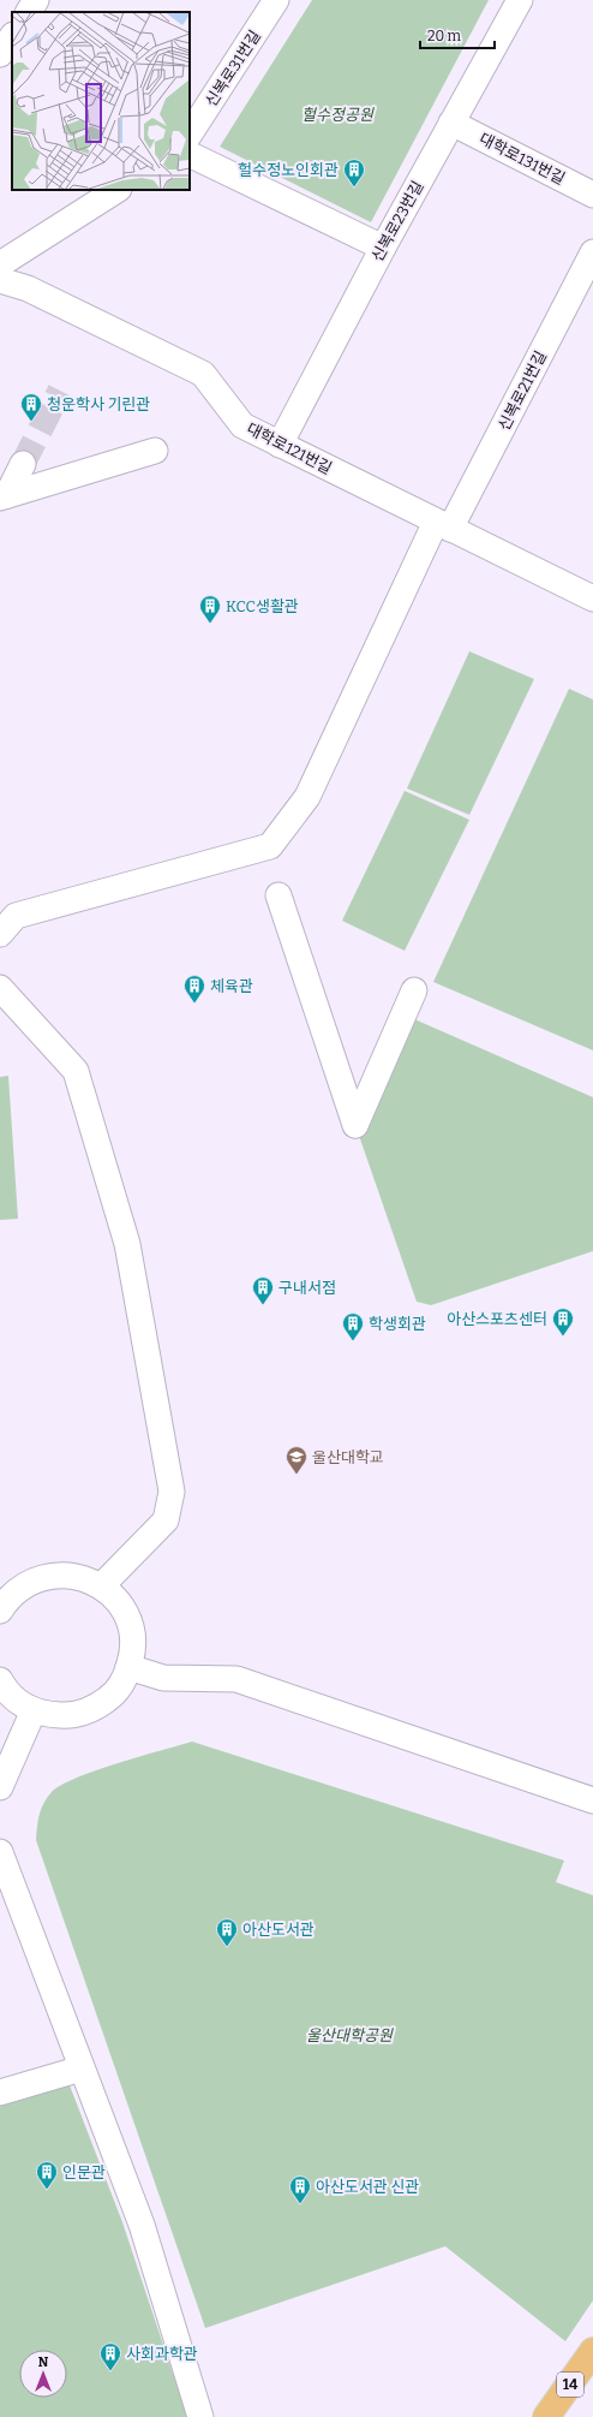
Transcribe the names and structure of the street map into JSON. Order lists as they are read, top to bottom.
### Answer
{
  "streets": {
    "main road": ["14"],
    "street": [
      "신복로31번길",
      "대학로131번길",
      "신복로23번길",
      "신복로21번길",
      "대학로121번길"
    ]
  },
  "crossings": [
    ["대학로131번길", "신복로23번길"],
    ["신복로23번길", "대학로121번길"],
    ["신복로21번길", "대학로121번길"]
  ],
  "parks": ["헐수정공원", "울산대학공원"],
  "places": {
    "building": [
      "헐수정노인회관",
      "청운학사 기린관",
      "KCC생활관",
      "체육관",
      "구내서점",
      "아산스포츠센터",
      "학생회관",
      "아산도서관",
      "인문관",
      "아산도서관 신관",
      "사회과학관"
    ],
    "school or university": ["울산대학교"]
  },
  "scale_bar": "20 m",
  "north": "top"
}
